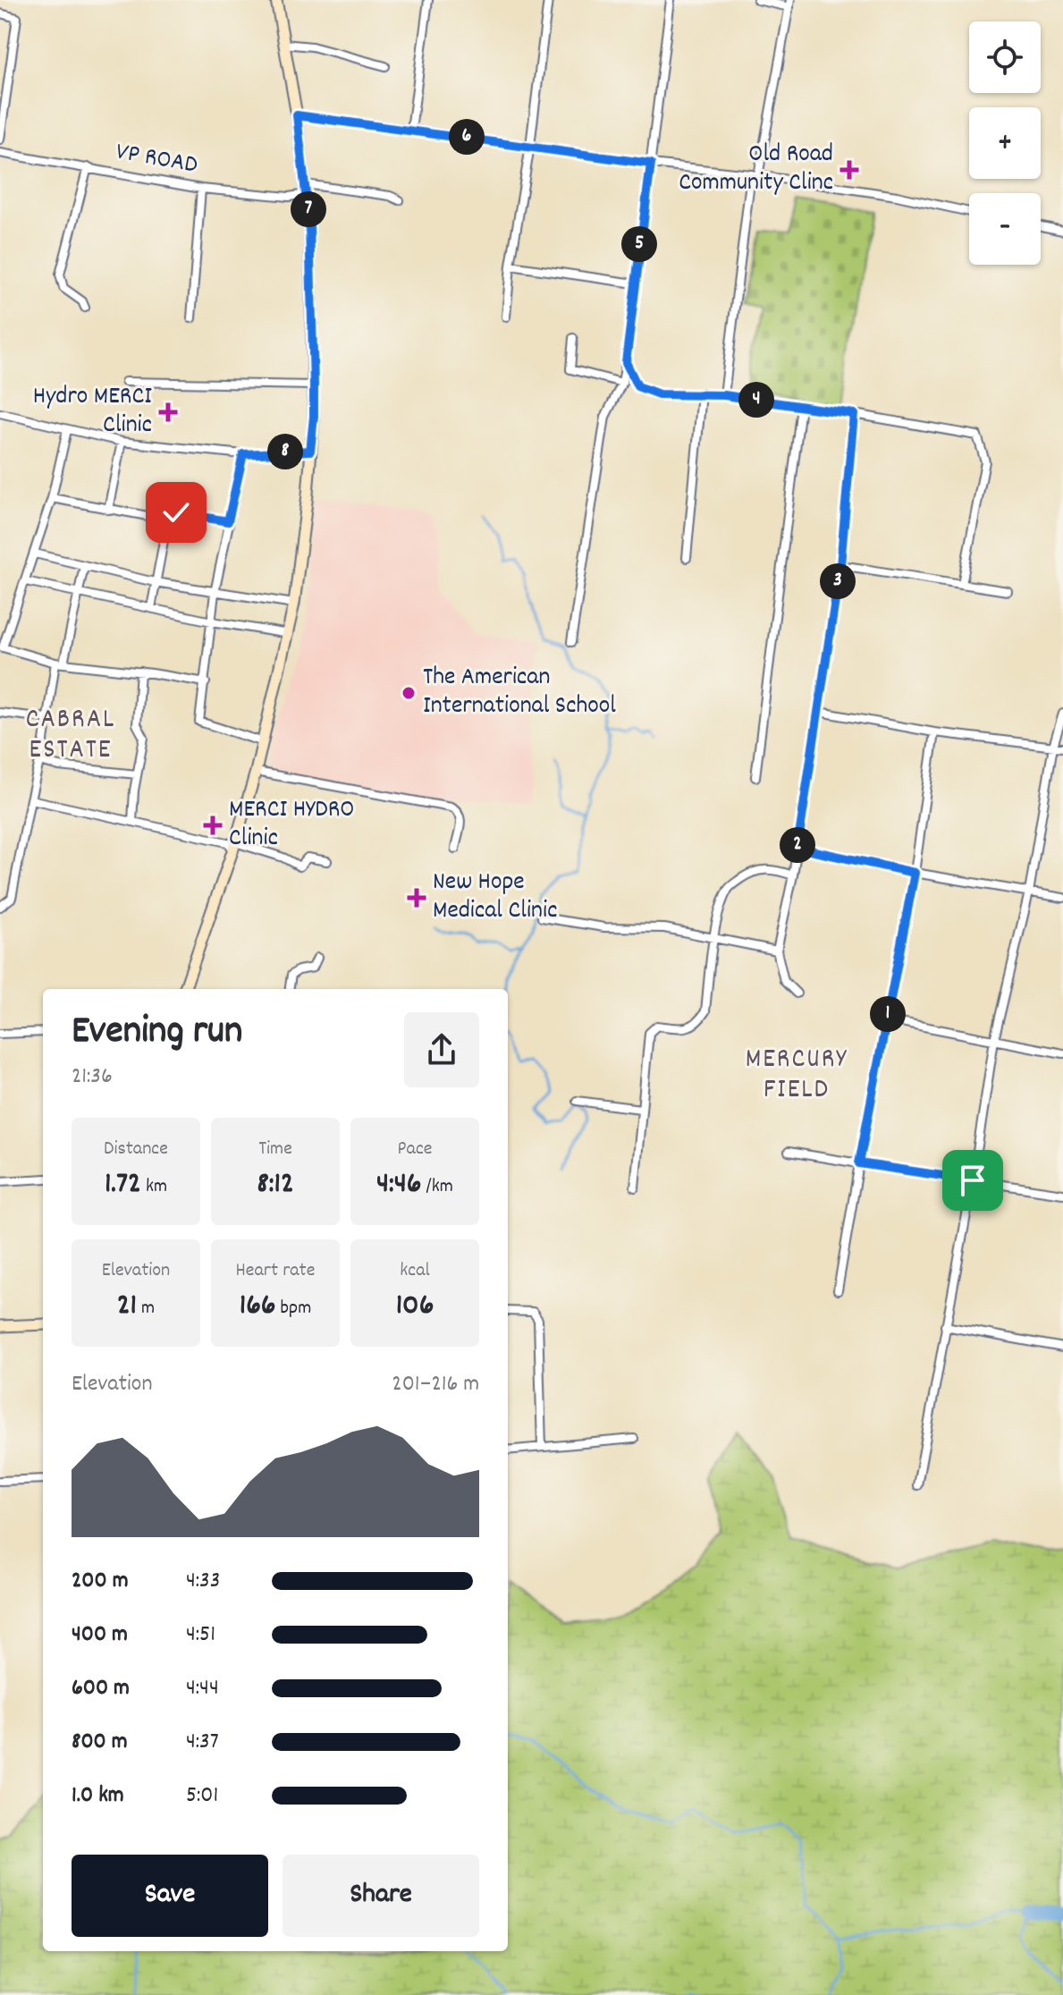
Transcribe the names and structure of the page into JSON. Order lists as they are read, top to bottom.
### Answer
{
  "streets": {
    "street": ["VP ROAD"]
  },
  "districts": ["CABRAL ESTATE", "MERCURY FIELD"],
  "places": {
    "health": [
      "Old Road Community Clinc",
      "Hydro MERCI Clinic",
      "MERCI HYDRO Clinic",
      "New Hope Medical Clinic"
    ],
    "other": ["The American International School"]
  },
  "page": {
    "map_buttons": ["+", "−"],
    "pins": [
      "6",
      "7",
      "5",
      "4",
      "8",
      "3",
      "2",
      "1"
    ],
    "heading": ["Evening run", "21:36"],
    "stats": [
      ["Distance", "1.72 km"],
      ["Time", "8:12"],
      ["Pace", "4:46 /km"],
      ["Elevation", "21 m"],
      ["Heart rate", "166 bpm"],
      ["kcal", "106"]
    ],
    "chart": ["Elevation", "201–216 m"],
    "list": [
      {
        "name": "200 m",
        "note": "4:33"
      },
      {
        "name": "400 m",
        "note": "4:51"
      },
      {
        "name": "600 m",
        "note": "4:44"
      },
      {
        "name": "800 m",
        "note": "4:37"
      },
      {
        "name": "1.0 km",
        "note": "5:01"
      }
    ],
    "buttons": ["Save", "Share"]
  }
}
